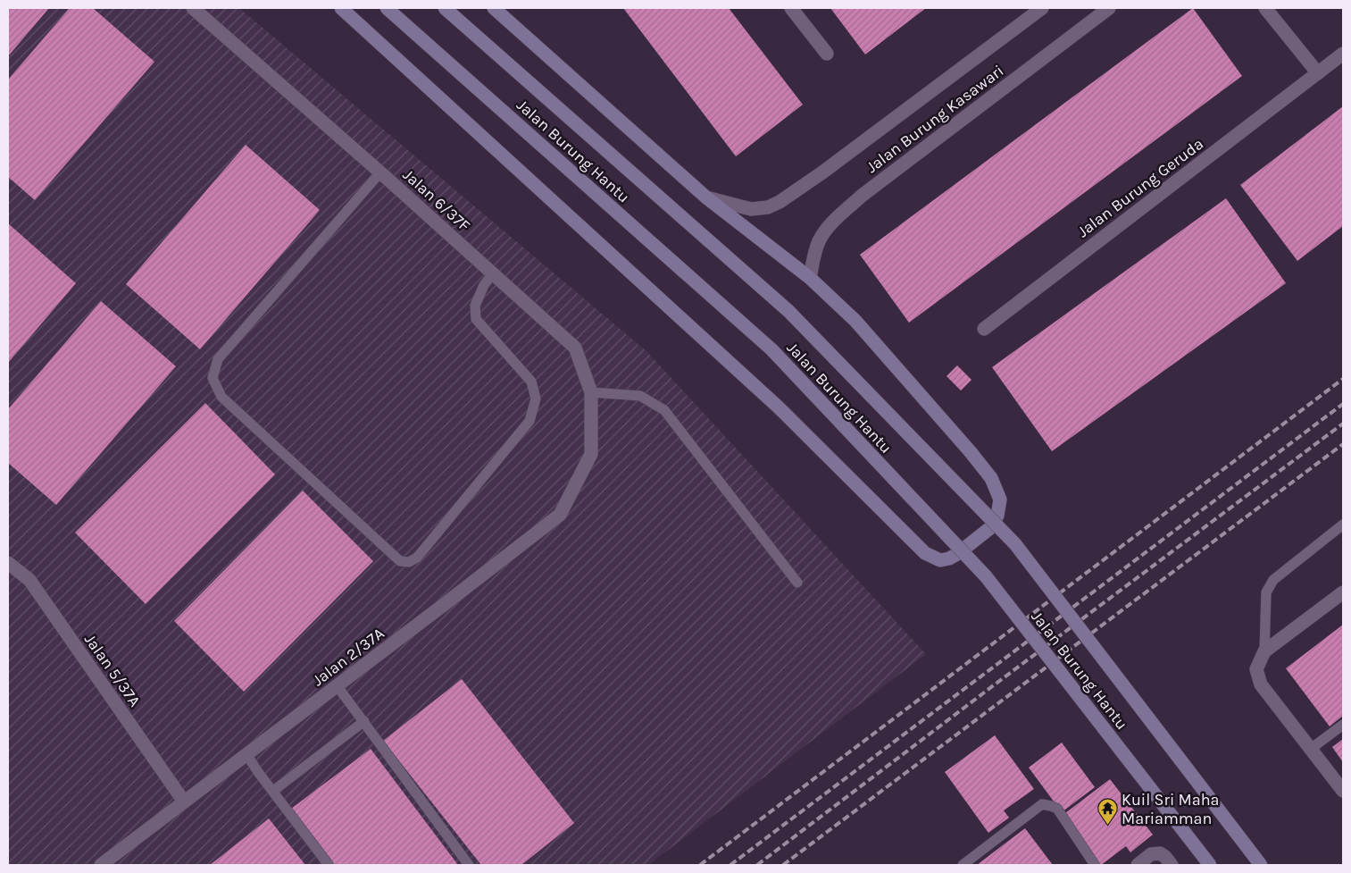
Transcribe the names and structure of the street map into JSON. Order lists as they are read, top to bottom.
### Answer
{
  "streets": {
    "main road": ["Jalan Burung Hantu"],
    "street": [
      "Jalan Burung Kasawari",
      "Jalan Burung Geruda",
      "Jalan 6/37F",
      "Jalan 2/37A",
      "Jalan 5/37A"
    ]
  },
  "crossings": [
    ["Jalan 6/37F", "Jalan 2/37A"],
    ["Jalan 2/37A", "Jalan 5/37A"]
  ],
  "places": {
    "temple": ["Kuil Sri Maha Mariamman"]
  }
}
